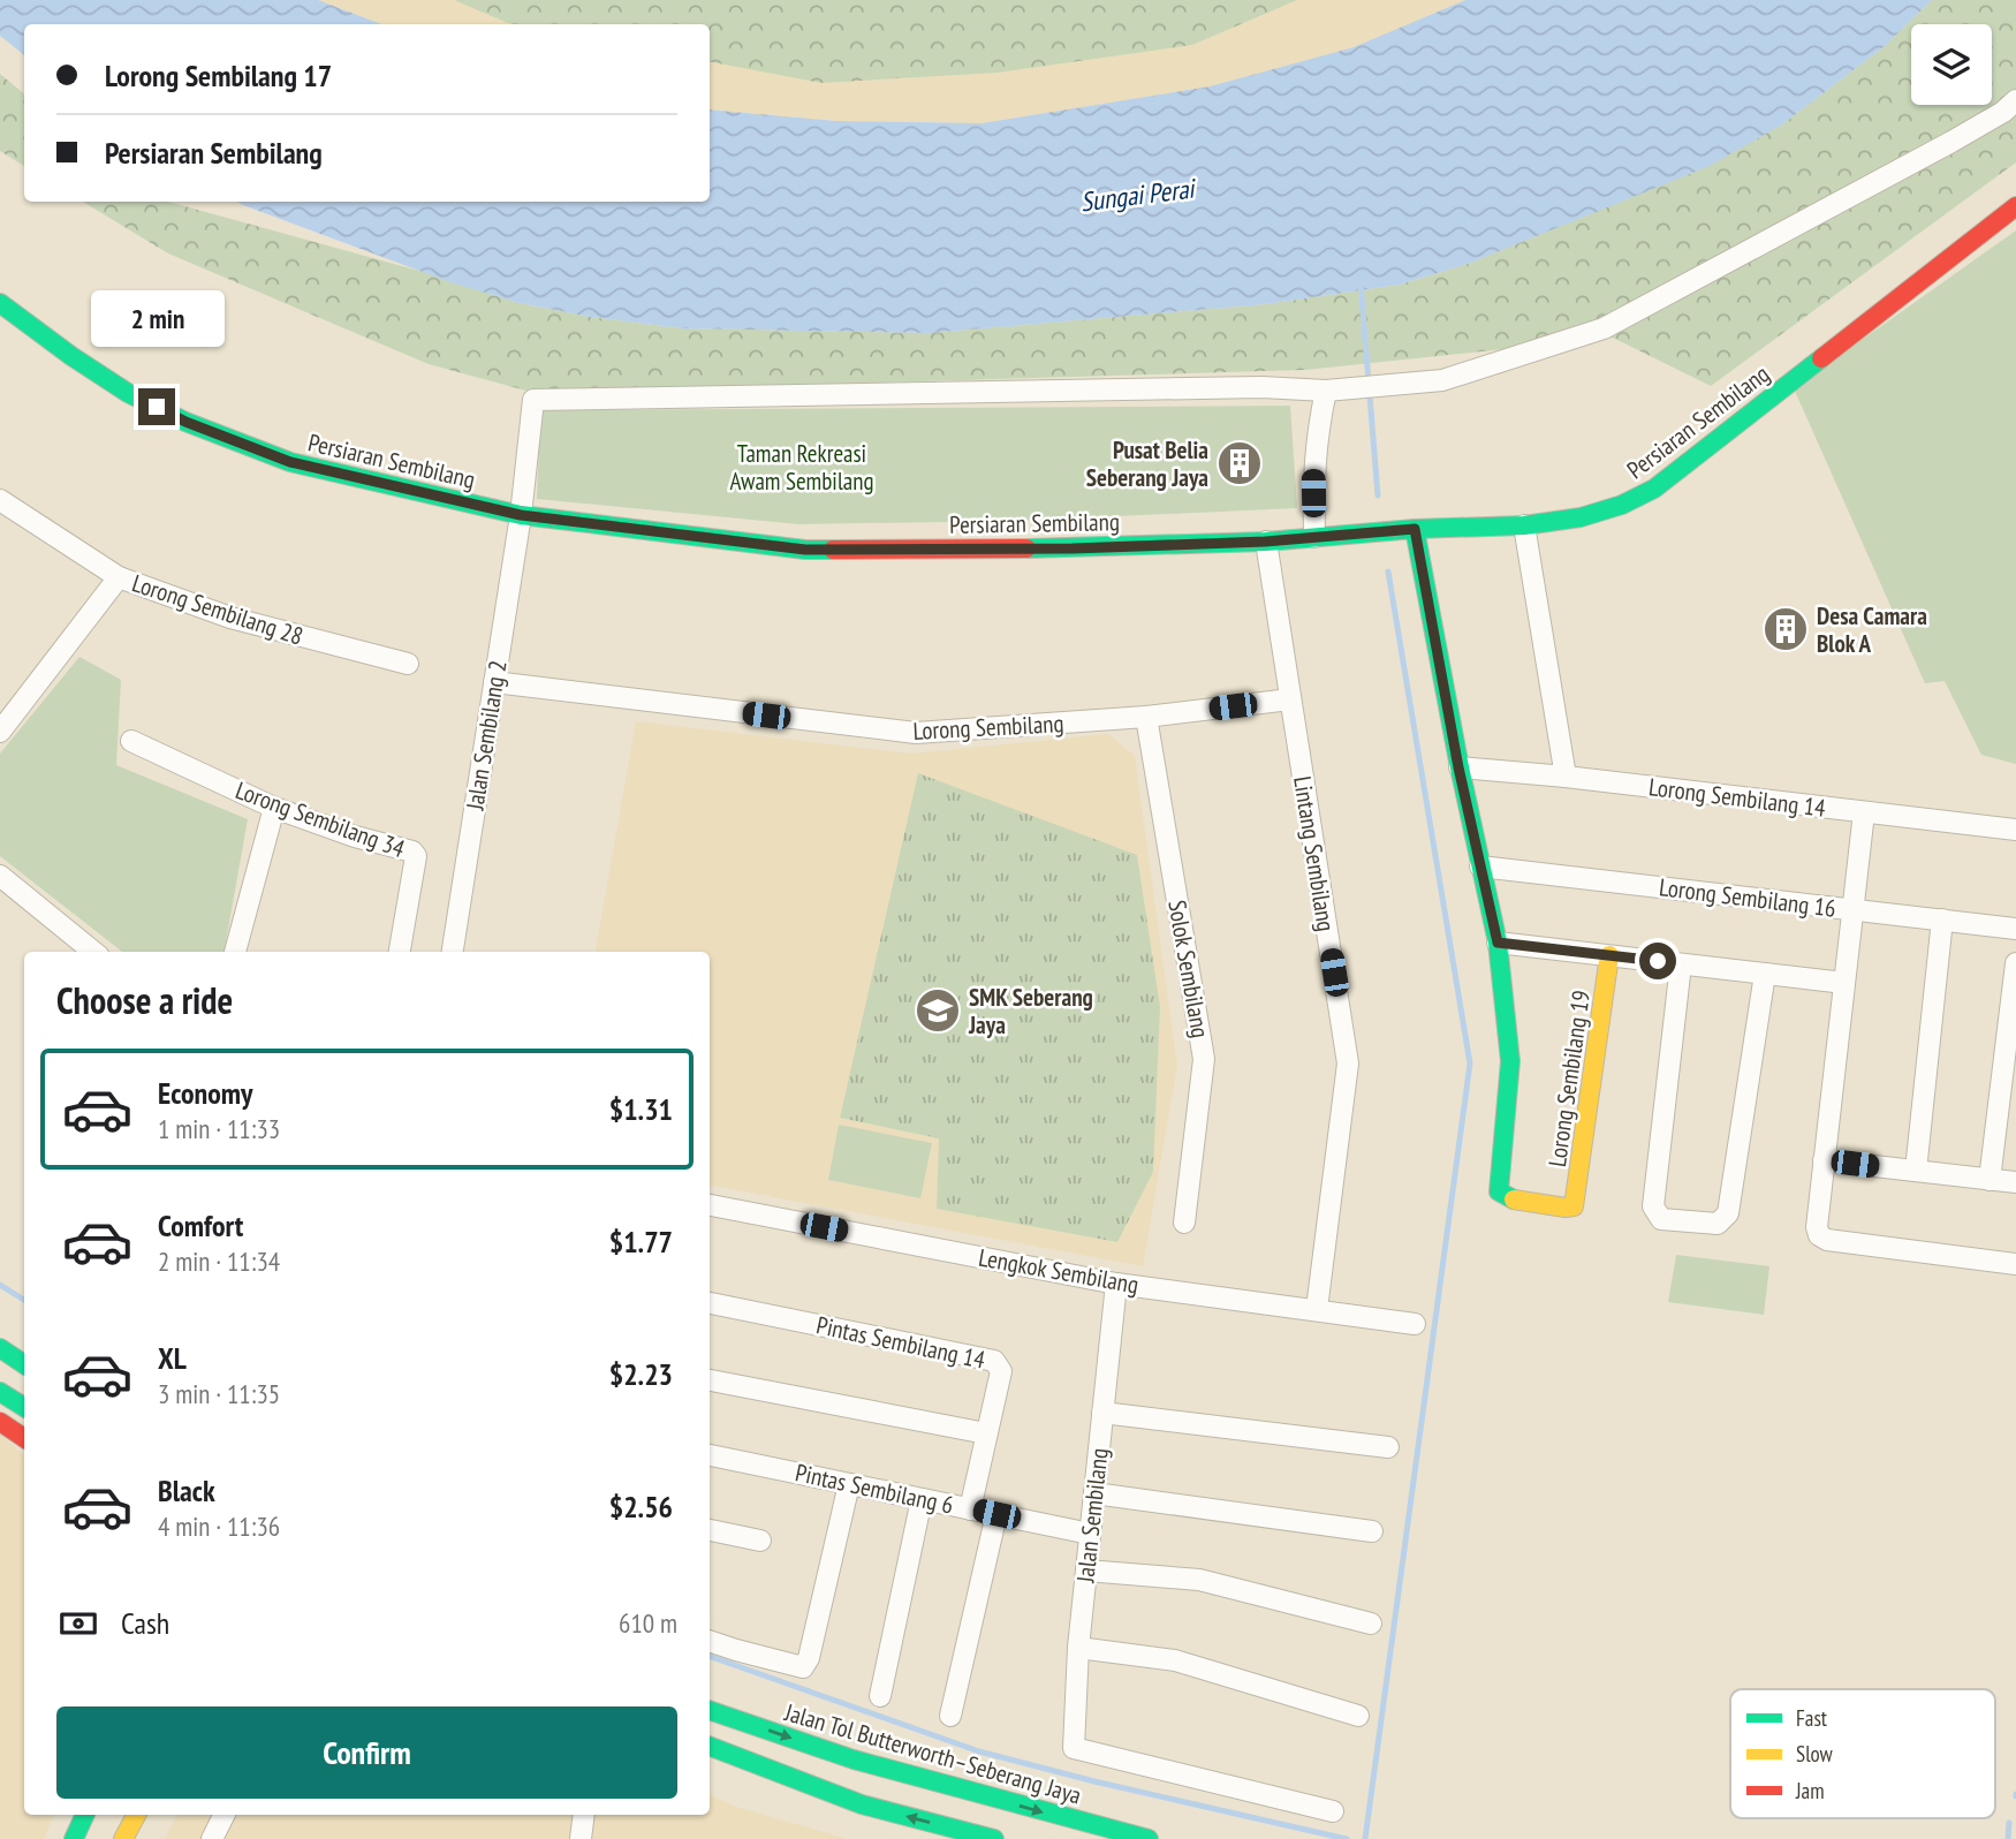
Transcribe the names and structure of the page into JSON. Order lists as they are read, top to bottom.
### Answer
{
  "streets": {
    "main road": ["Persiaran Sembilang", "Lorong Sembilang 19", "Jalan Tol Butterworth–Seberang Jaya"],
    "street": [
      "Lorong Sembilang 28",
      "Lorong Sembilang",
      "Jalan Sembilang 2",
      "Lorong Sembilang 14",
      "Lorong Sembilang 34",
      "Lintang Sembilang",
      "Lorong Sembilang 16",
      "Solok Sembilang",
      "Lengkok Sembilang",
      "Pintas Sembilang 14",
      "Pintas Sembilang 6",
      "Jalan Sembilang"
    ]
  },
  "crossings": [
    ["Persiaran Sembilang", "Jalan Sembilang 2"],
    ["Persiaran Sembilang", "Lintang Sembilang"],
    ["Lorong Sembilang", "Jalan Sembilang 2"],
    ["Lorong Sembilang", "Lintang Sembilang"],
    ["Lorong Sembilang", "Solok Sembilang"],
    ["Lintang Sembilang", "Lengkok Sembilang"],
    ["Lengkok Sembilang", "Jalan Sembilang"],
    ["Pintas Sembilang 14", "Pintas Sembilang 6"],
    ["Pintas Sembilang 6", "Jalan Sembilang"]
  ],
  "water": ["Sungai Perai"],
  "parks": ["Taman Rekreasi Awam Sembilang"],
  "places": {
    "building": ["Pusat Belia Seberang Jaya", "Desa Camara Blok A"],
    "school or university": ["SMK Seberang Jaya"]
  },
  "legend": ["Fast", "Slow", "Jam"],
  "page": {
    "banner": ["Lorong Sembilang 17", "Persiaran Sembilang"],
    "bubble": "2 min",
    "heading": "Choose a ride",
    "list": [
      {
        "name": "Economy",
        "note": "1 min · 11:33",
        "value": "$1.31"
      },
      {
        "name": "Comfort",
        "note": "2 min · 11:34",
        "value": "$1.77"
      },
      {
        "name": "XL",
        "note": "3 min · 11:35",
        "value": "$2.23"
      },
      {
        "name": "Black",
        "note": "4 min · 11:36",
        "value": "$2.56"
      }
    ],
    "pay": ["Cash", "610 m"],
    "buttons": "Confirm"
  }
}
